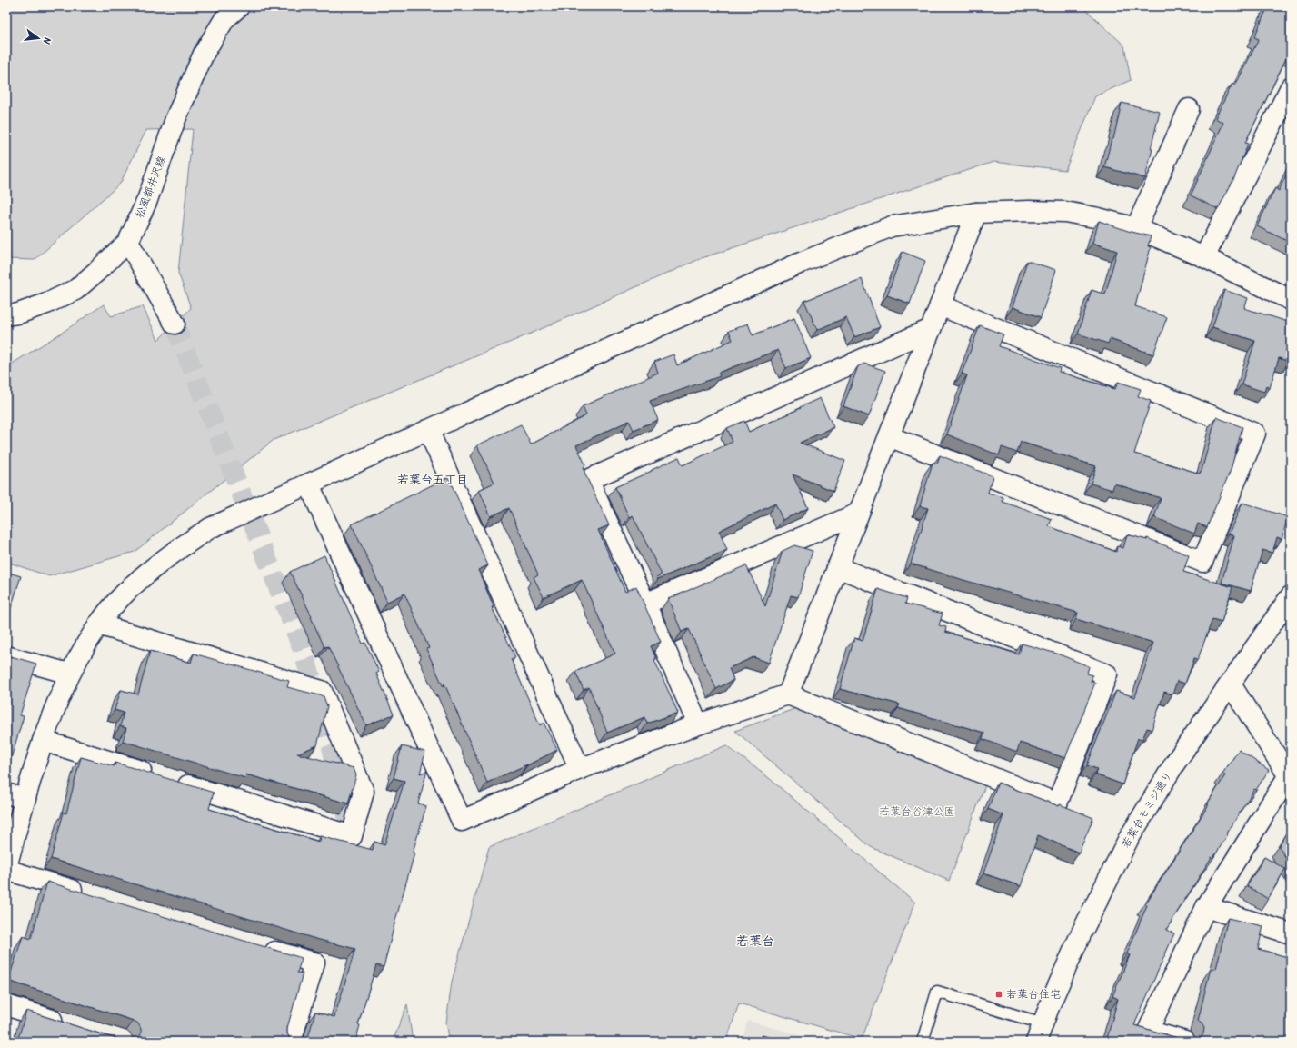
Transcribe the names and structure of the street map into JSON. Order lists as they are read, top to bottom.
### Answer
{
  "streets": {
    "street": ["松風都井沢線", "若葉台モミジ通り"]
  },
  "districts": ["若葉台五丁目", "若葉台"],
  "parks": ["若葉台谷津公園"],
  "places": {
    "transit": ["若葉台住宅"]
  },
  "north": "right"
}
